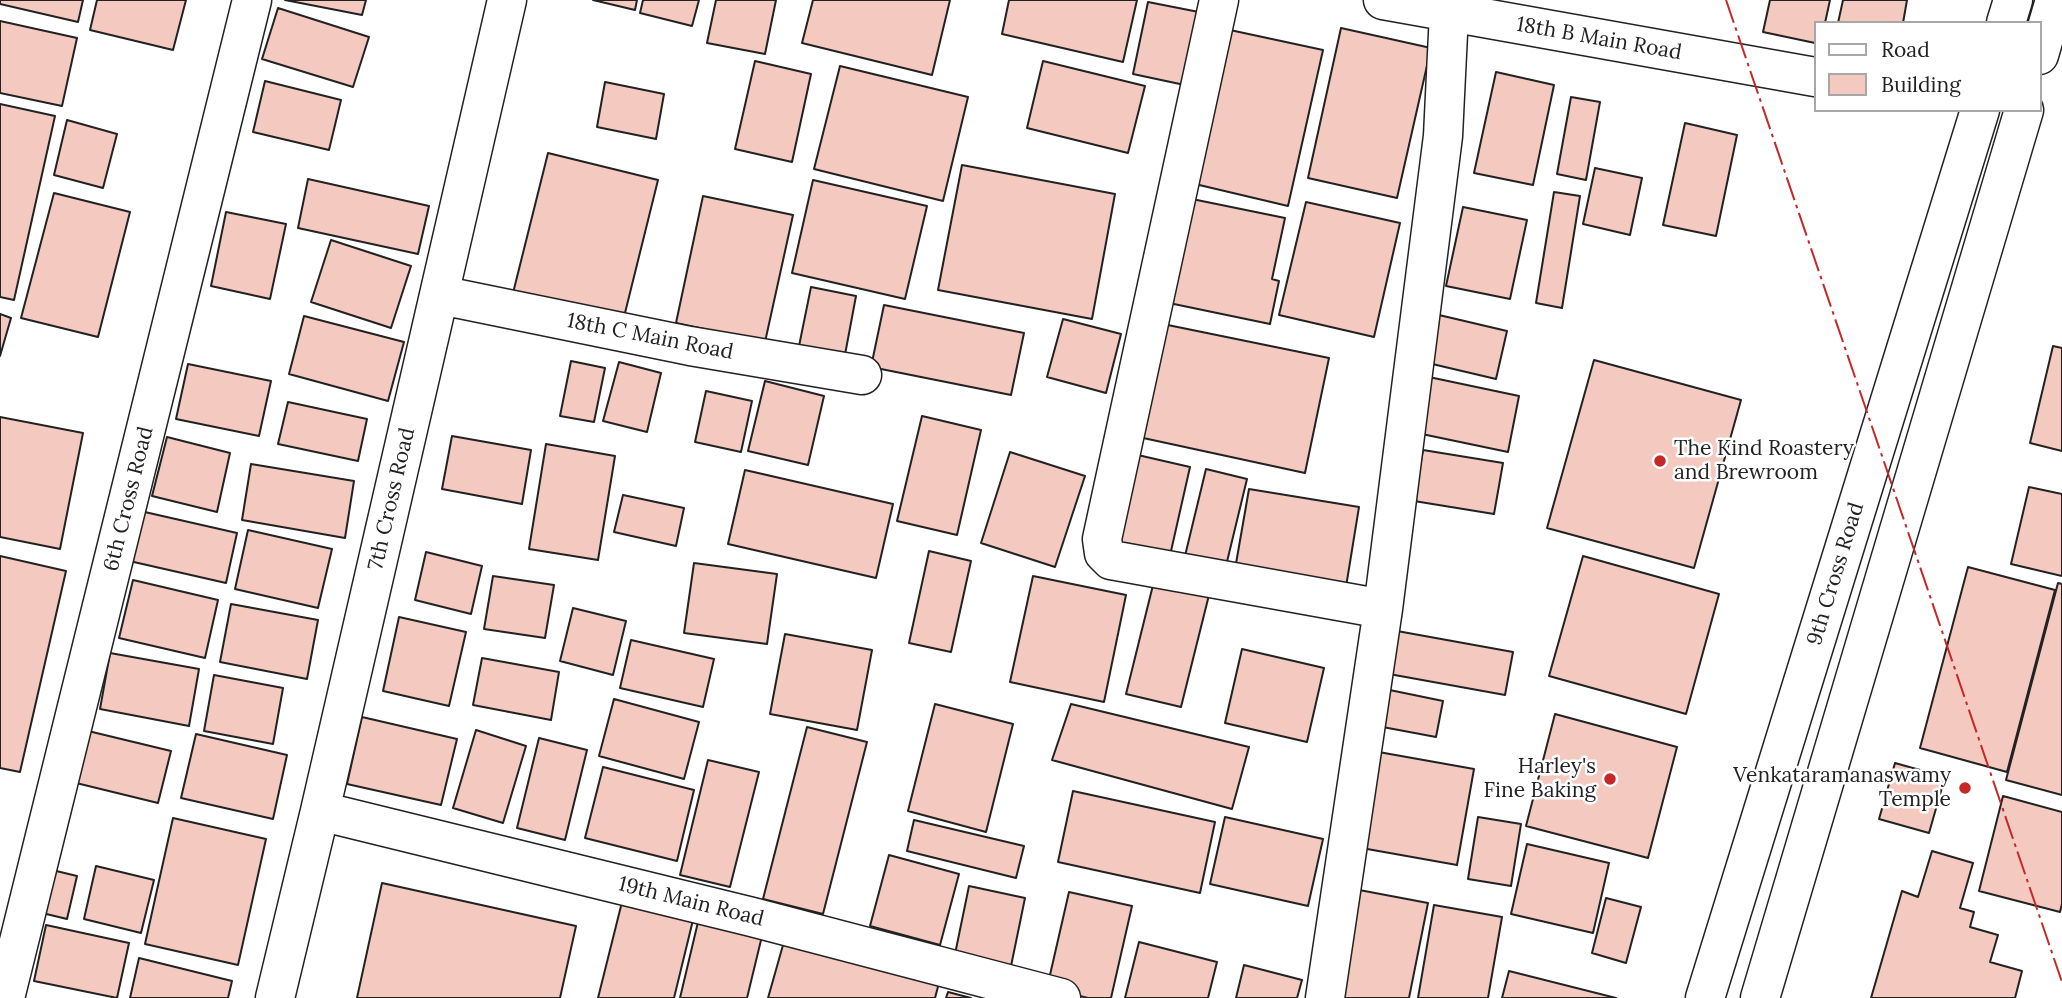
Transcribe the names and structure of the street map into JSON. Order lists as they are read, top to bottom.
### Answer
{
  "streets": {
    "street": [
      "18th B Main Road",
      "18th C Main Road",
      "6th Cross Road",
      "7th Cross Road",
      "9th Cross Road",
      "19th Main Road"
    ]
  },
  "crossings": [
    ["18th C Main Road", "7th Cross Road"],
    ["7th Cross Road", "19th Main Road"]
  ],
  "places": ["The Kind Roastery and Brewroom", "Harley's Fine Baking", "Venkataramanaswamy Temple"],
  "legend": ["Road", "Building"]
}
